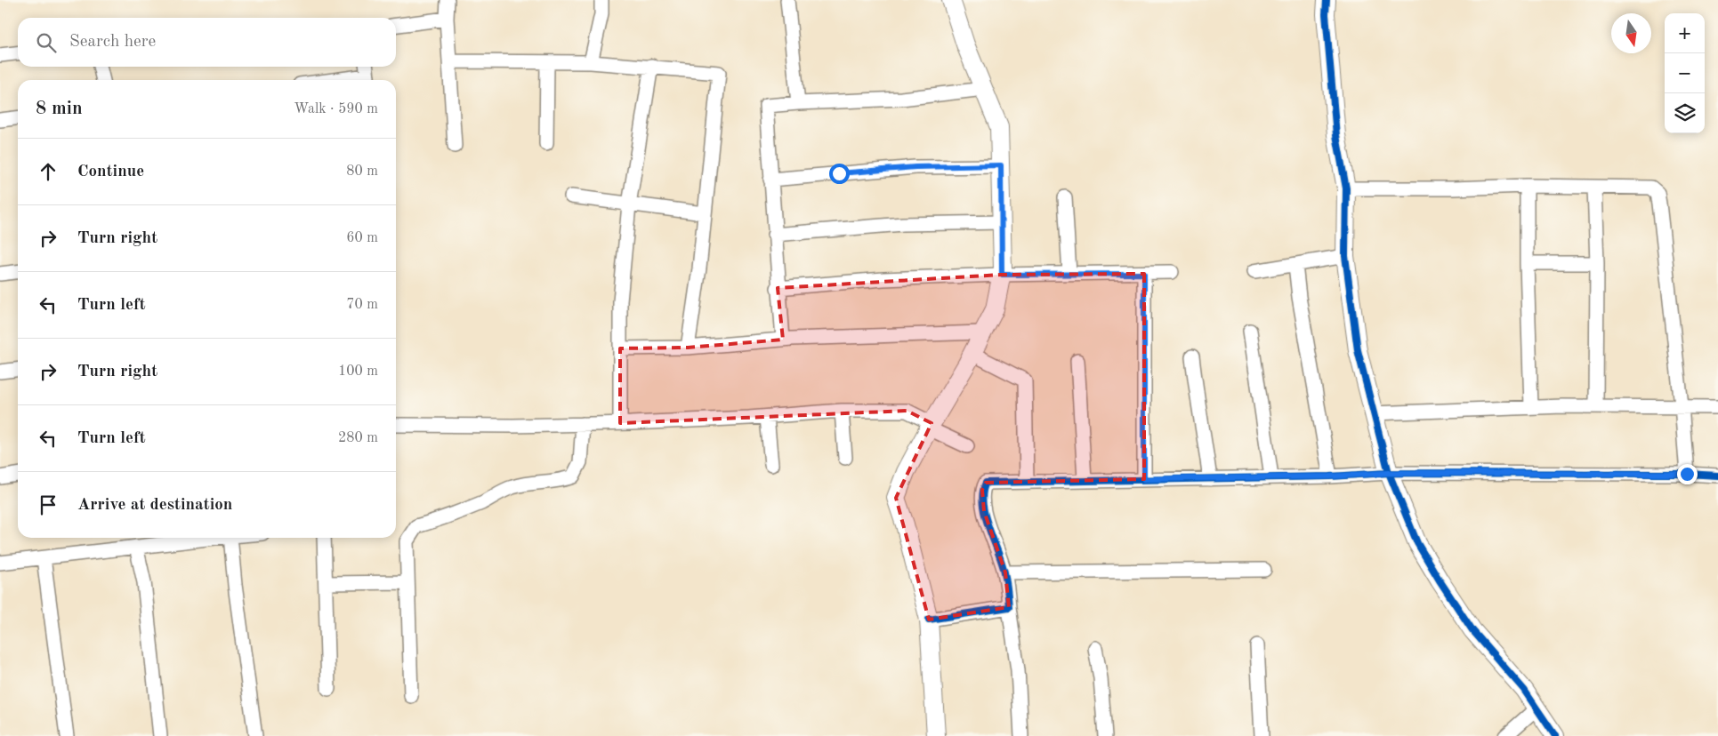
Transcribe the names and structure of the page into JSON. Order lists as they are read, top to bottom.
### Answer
{
  "north": "bottom",
  "page": {
    "map_buttons": ["+", "−"],
    "search": "Search here",
    "heading": ["8 min", "Walk · 590 m"],
    "list": [
      ["Continue", "80 m"],
      ["Turn right", "60 m"],
      ["Turn left", "70 m"],
      ["Turn right", "100 m"],
      ["Turn left", "280 m"],
      "Arrive at destination"
    ]
  }
}
